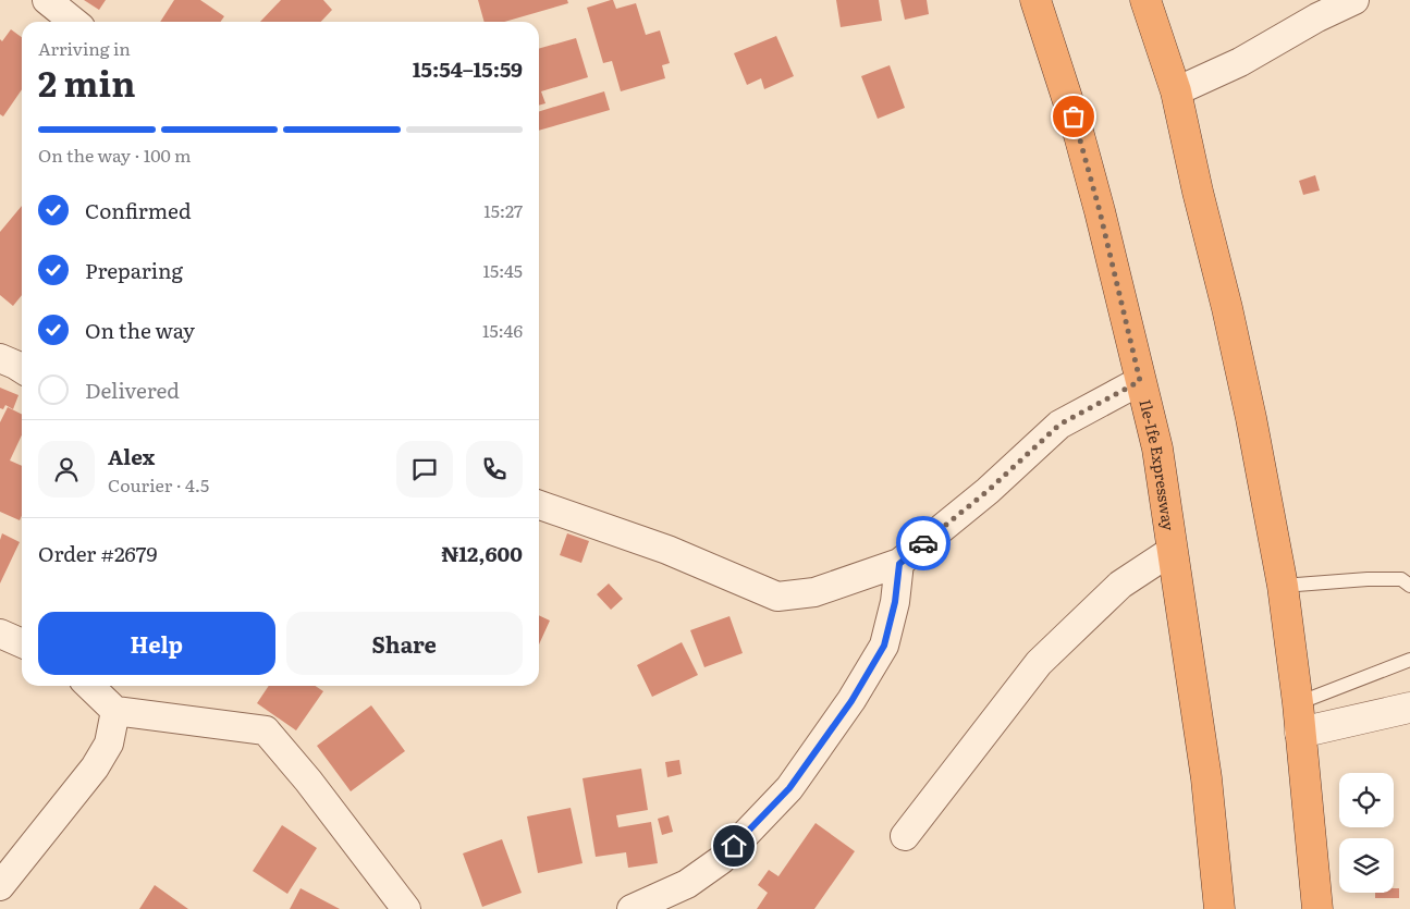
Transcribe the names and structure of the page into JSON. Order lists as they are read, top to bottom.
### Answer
{
  "streets": {
    "highway": ["Ile-Ife Expressway"]
  },
  "page": {
    "heading": ["2 min", "Arriving in", "15:54–15:59"],
    "panel": [
      "Alex",
      "Courier · 4.5",
      "Order #2679",
      "₦12,600"
    ],
    "bar": "On the way · 100 m",
    "list": [
      ["Confirmed", "15:27"],
      ["Preparing", "15:45"],
      ["On the way", "15:46"],
      "Delivered"
    ],
    "buttons": ["Help", "Share"]
  }
}
